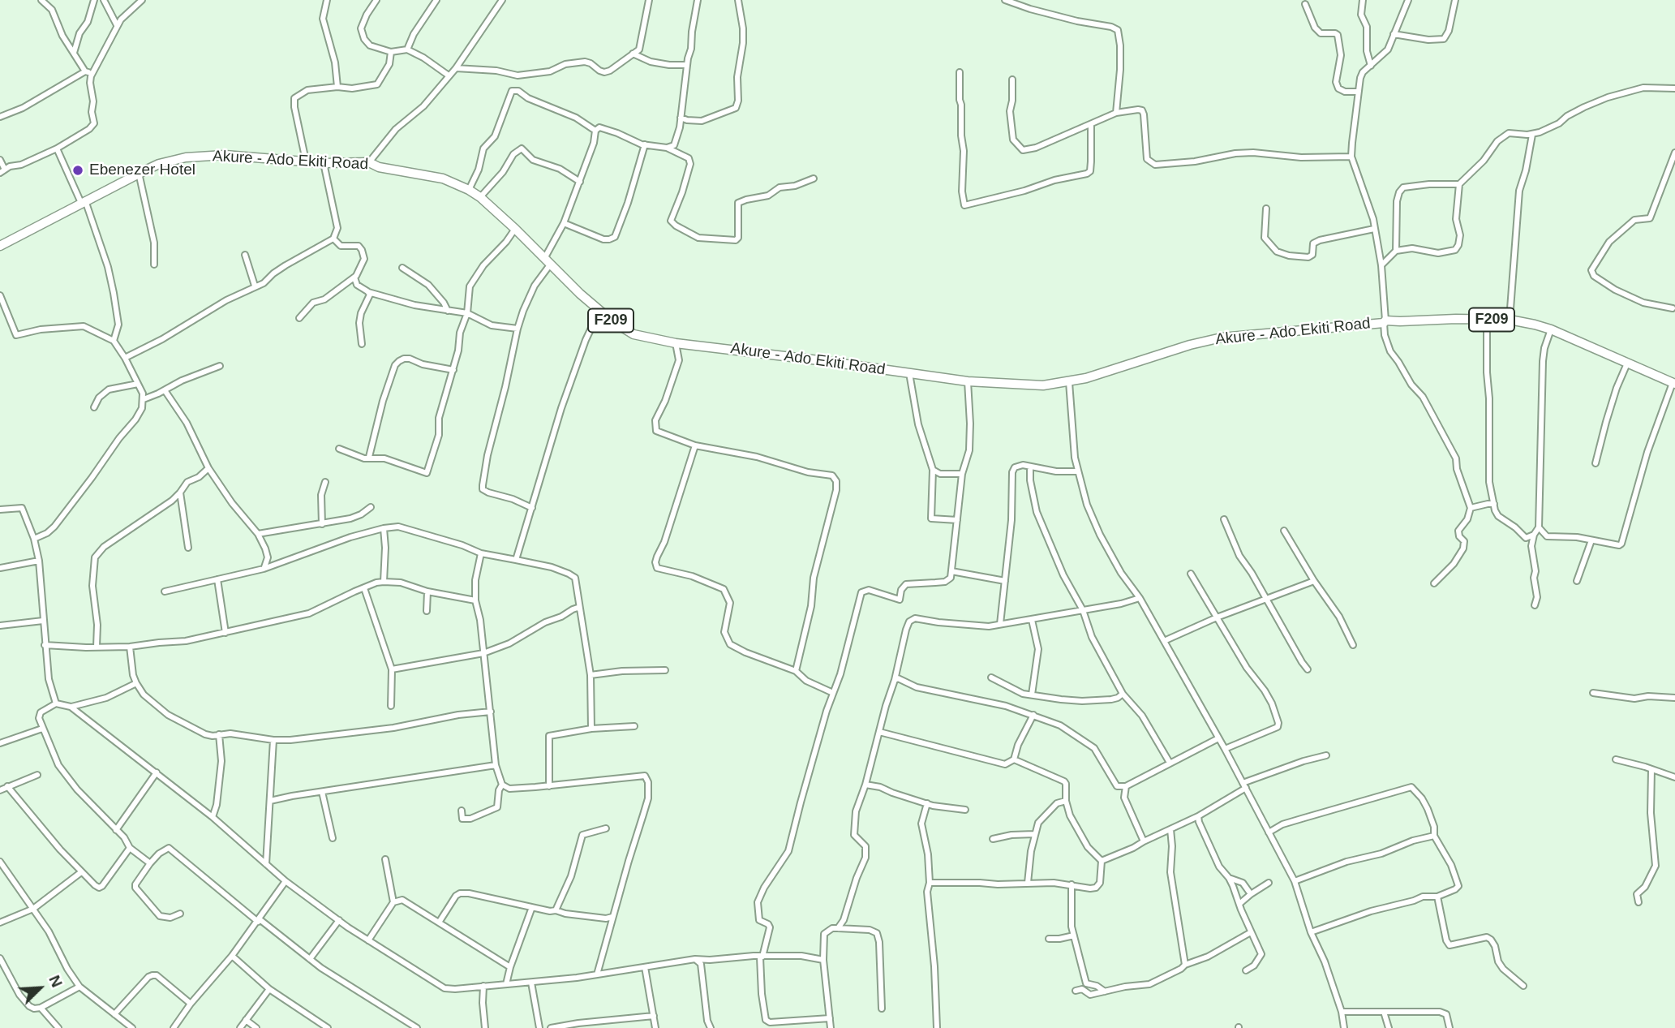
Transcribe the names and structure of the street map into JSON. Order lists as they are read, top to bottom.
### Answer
{
  "streets": {
    "main road": ["Akure - Ado Ekiti Road", "F209"]
  },
  "places": ["Ebenezer Hotel"],
  "north": "top right"
}
